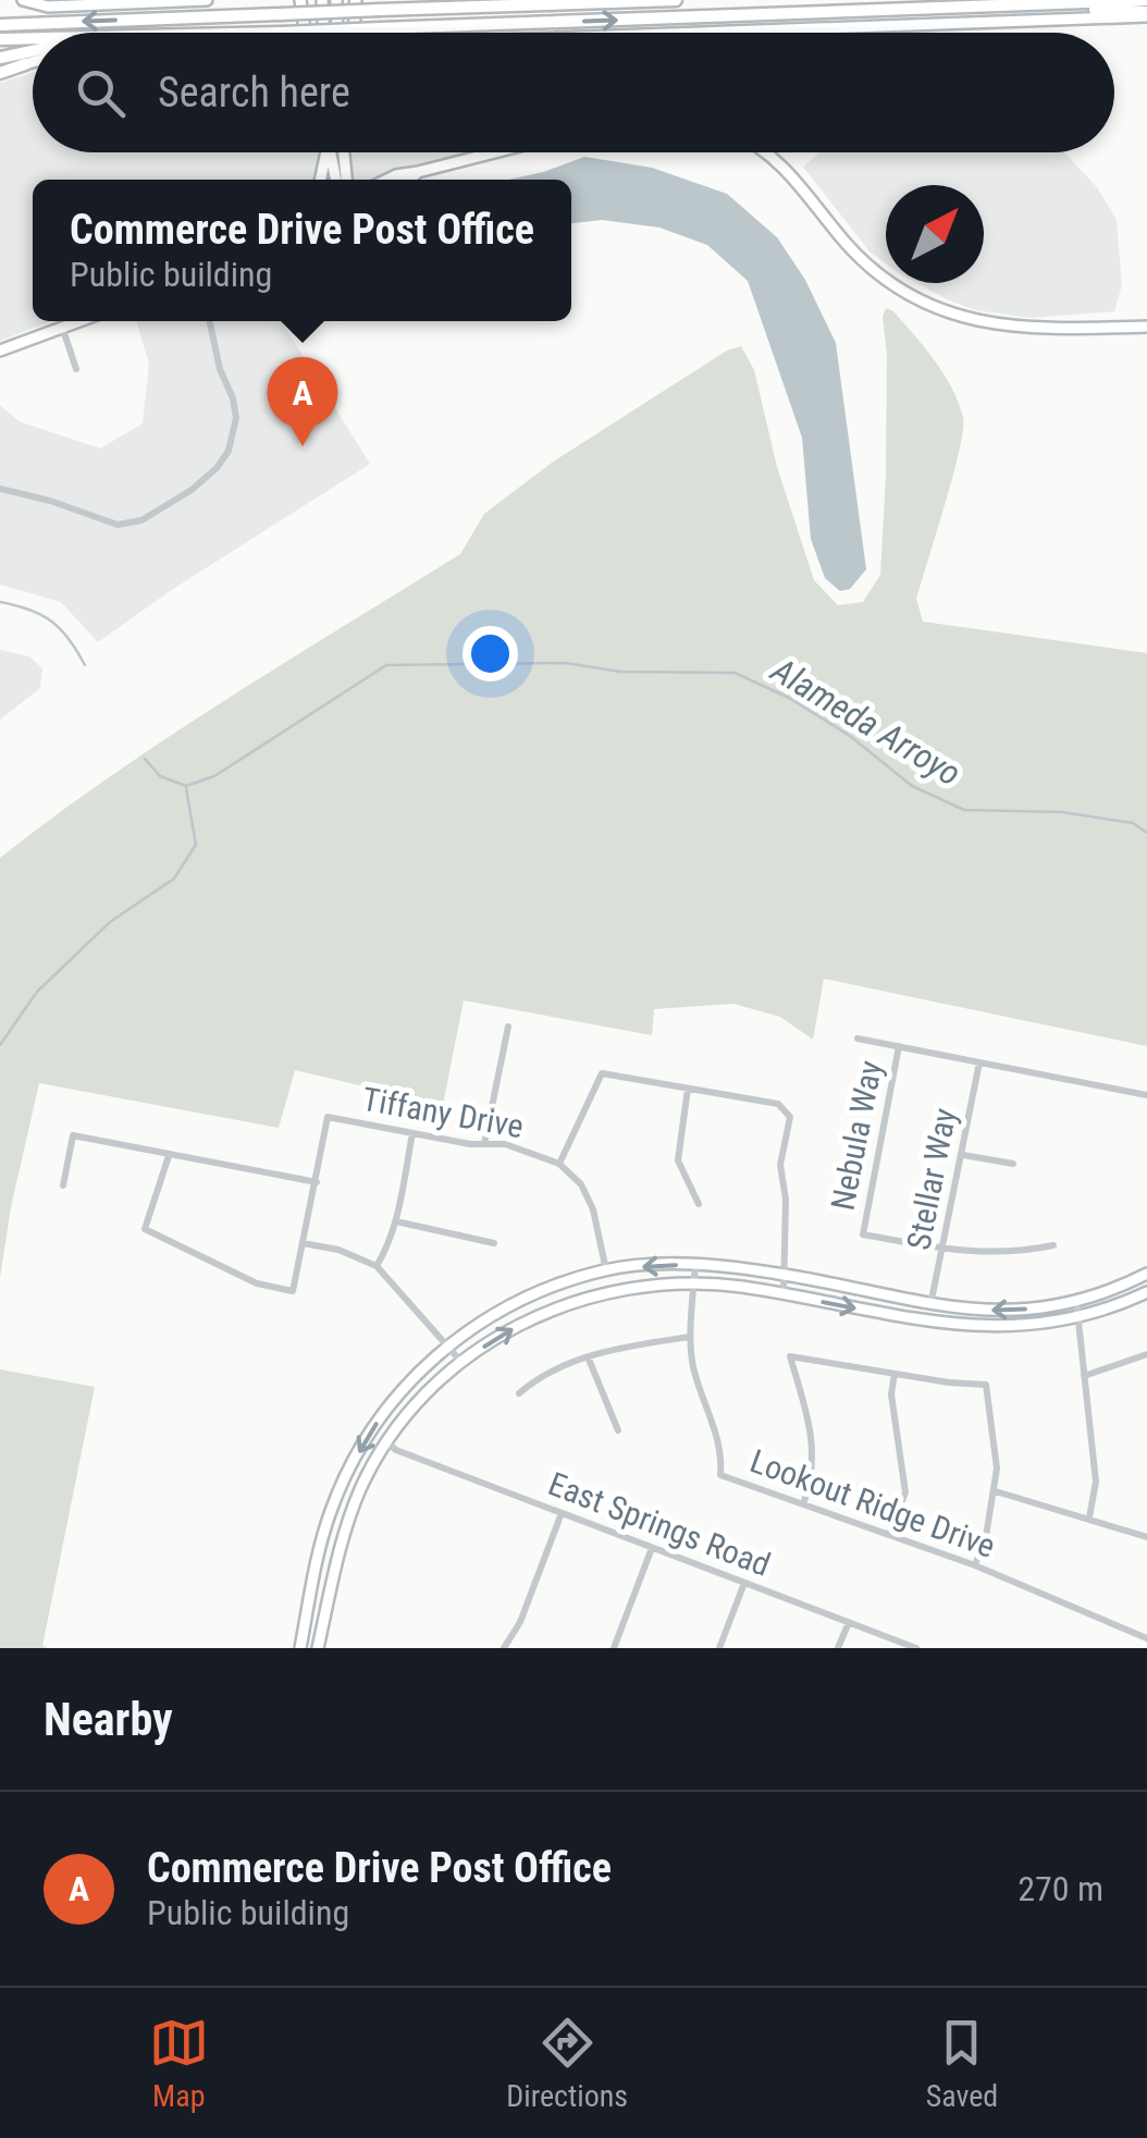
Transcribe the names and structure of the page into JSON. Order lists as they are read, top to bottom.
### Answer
{
  "streets": {
    "street": [
      "Tiffany Drive",
      "Nebula Way",
      "Stellar Way",
      "Lookout Ridge Drive",
      "East Springs Road"
    ]
  },
  "crossings": [
    ["Nebula Way", "Stellar Way"]
  ],
  "water": ["Alameda Arroyo"],
  "north": "top right",
  "page": {
    "search": "Search here",
    "popup": ["Commerce Drive Post Office", "Public building"],
    "pins": "A",
    "heading": "Nearby",
    "list": [
      {
        "mark": "A",
        "name": "Commerce Drive Post Office",
        "note": "Public building",
        "value": "270 m"
      }
    ],
    "nav": ["Map", "Directions", "Saved"]
  }
}
